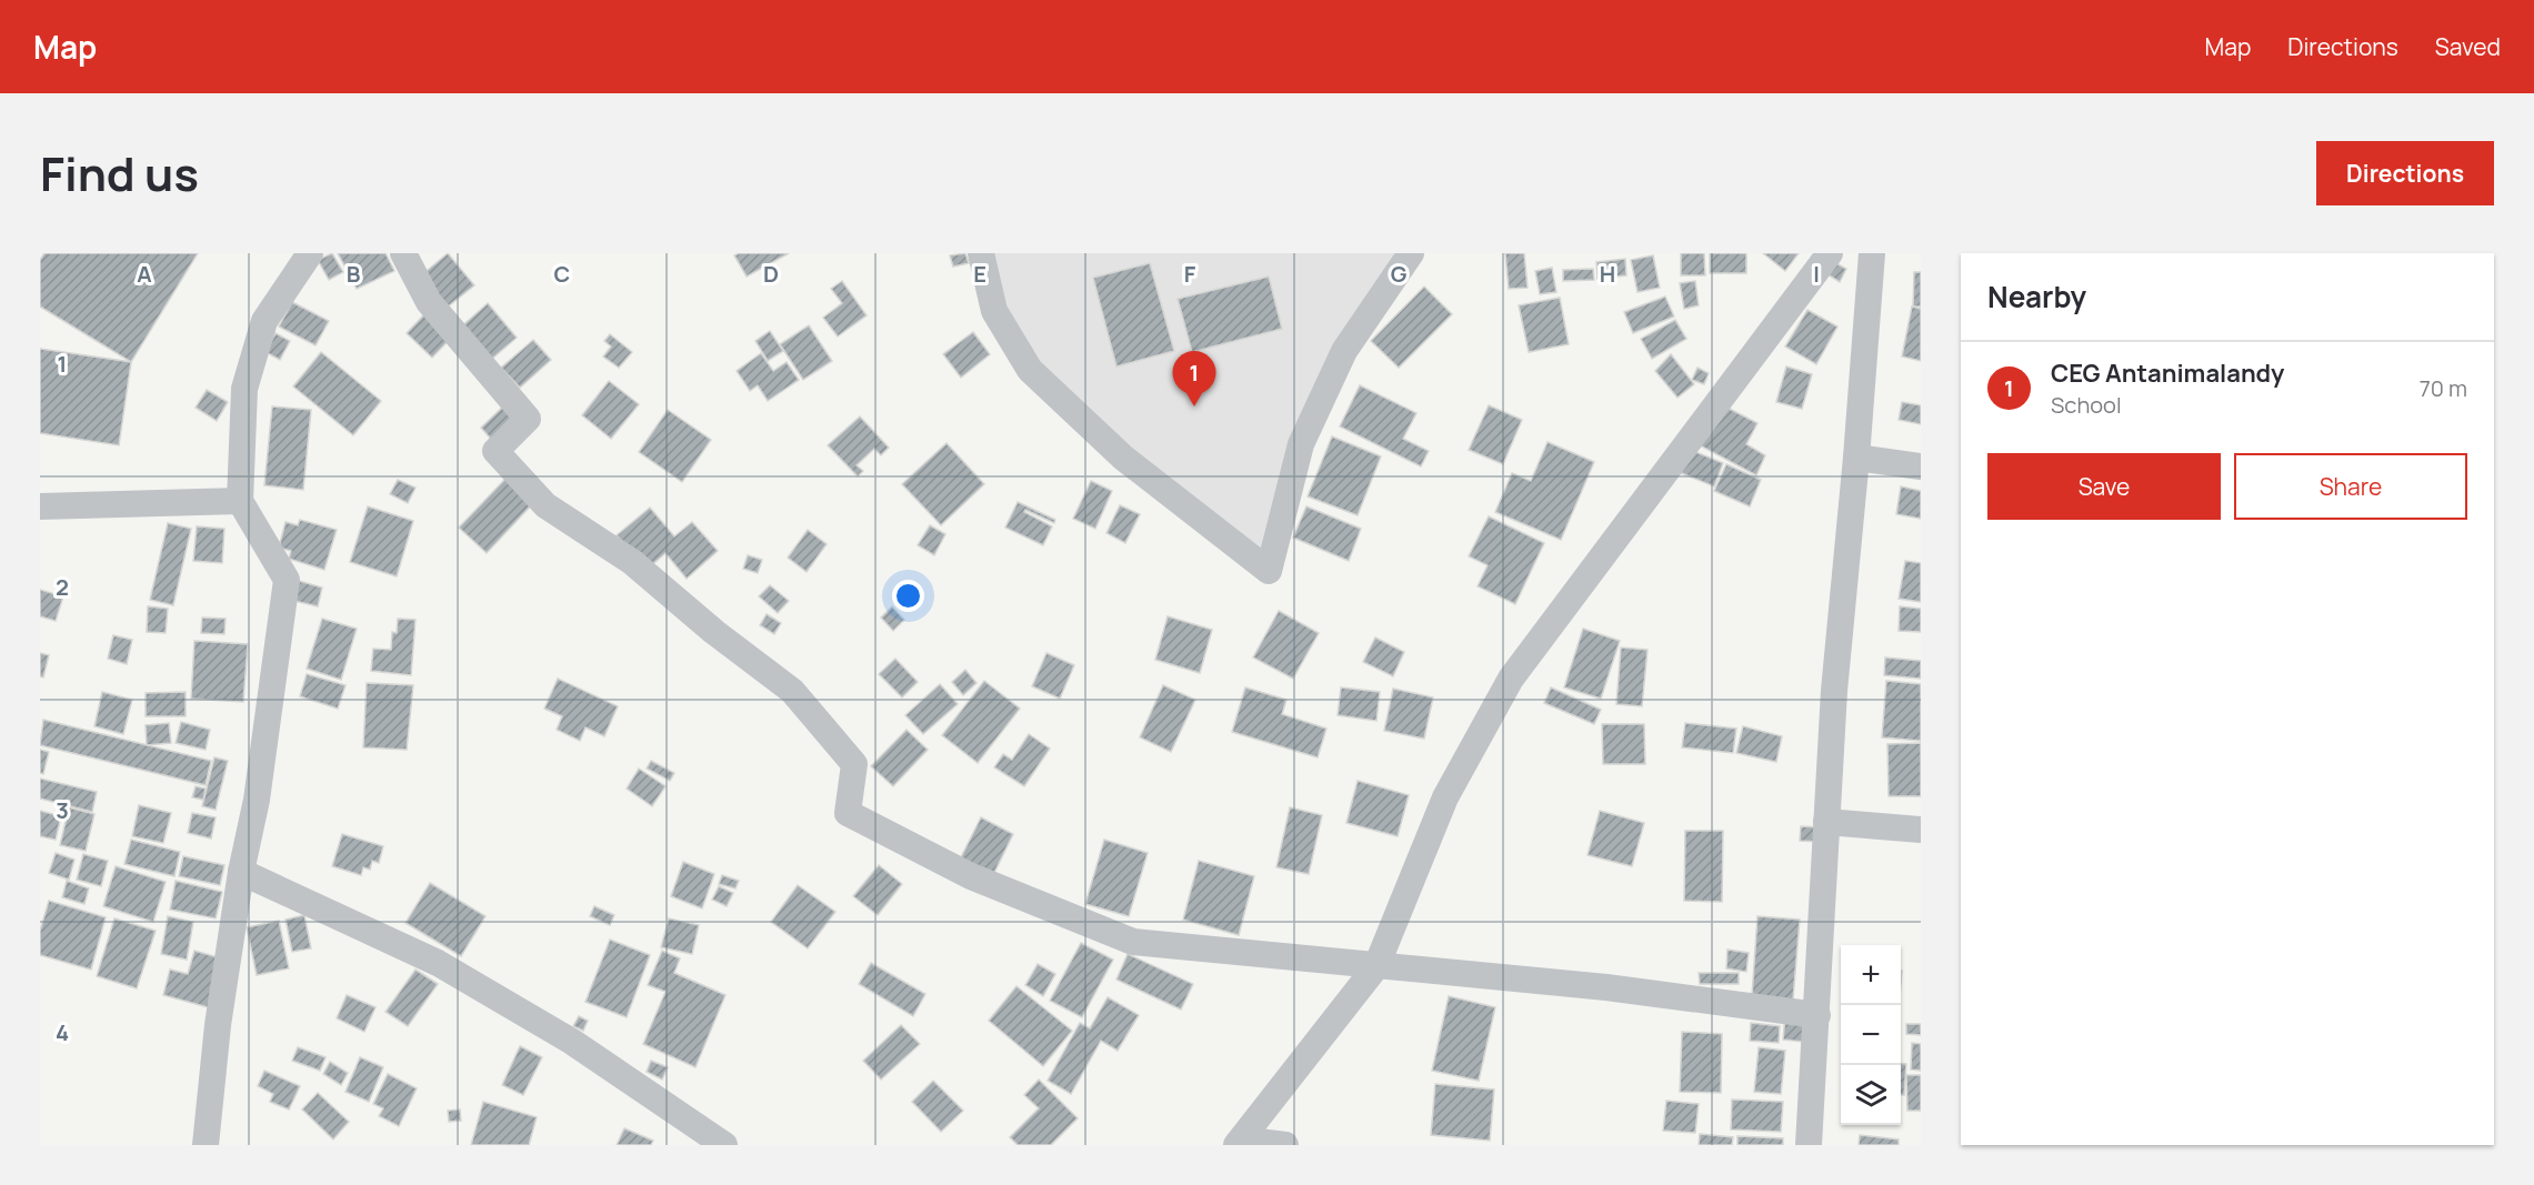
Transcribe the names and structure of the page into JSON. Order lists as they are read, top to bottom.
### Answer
{
  "page": {
    "header": "Map",
    "nav": ["Map", "Directions", "Saved"],
    "title": "Find us",
    "buttons": [
      "Directions",
      ["Save", "Share"]
    ],
    "heading": "Nearby",
    "list": [
      {
        "mark": "1",
        "name": "CEG Antanimalandy",
        "note": "School",
        "value": "70 m"
      }
    ],
    "pins": "1",
    "map_buttons": ["+", "−"]
  },
  "grid": {
    "columns": [
      "A",
      "B",
      "C",
      "D",
      "E",
      "F",
      "G",
      "H",
      "I"
    ],
    "rows": [
      "1",
      "2",
      "3",
      "4"
    ]
  }
}
